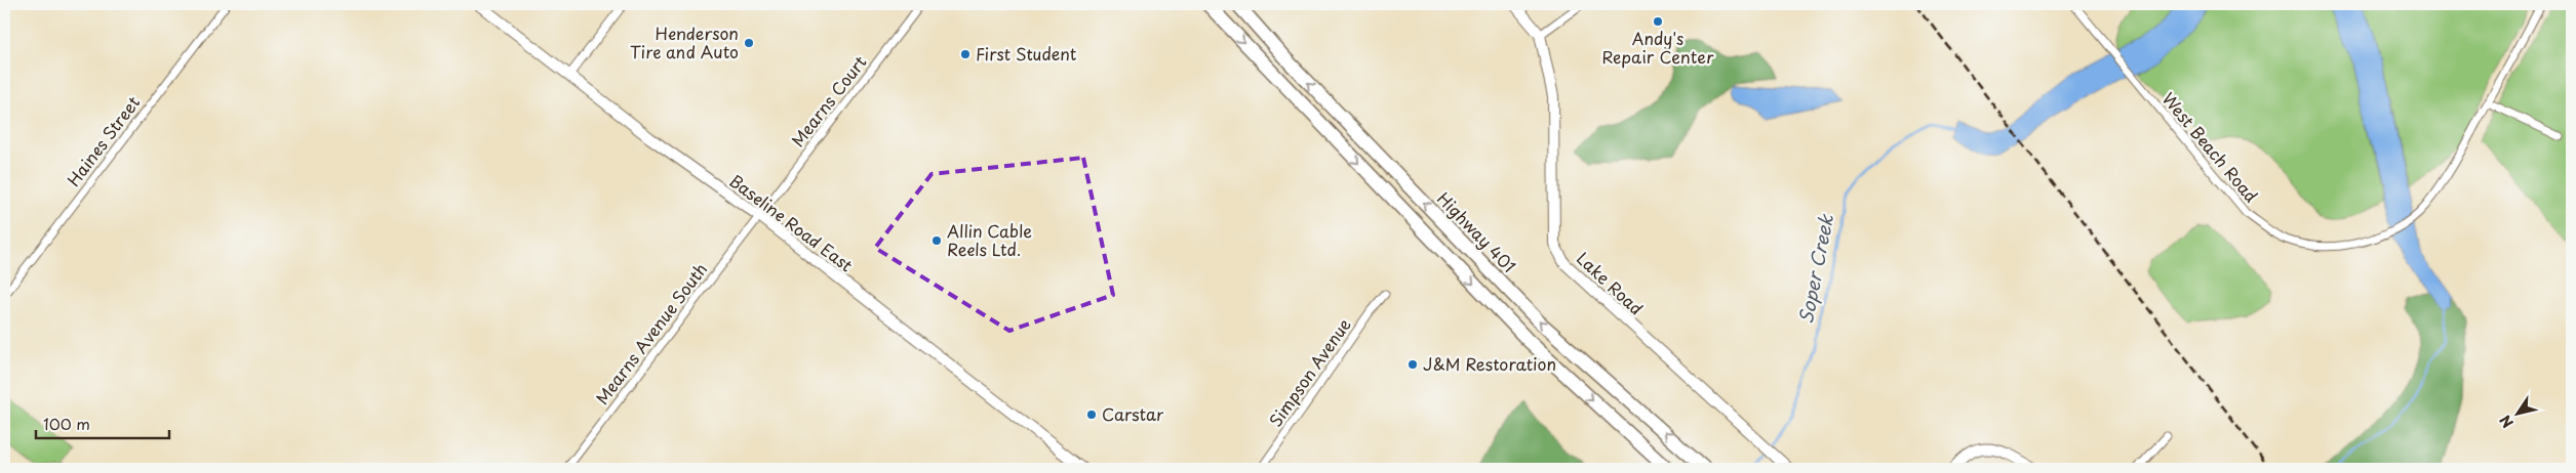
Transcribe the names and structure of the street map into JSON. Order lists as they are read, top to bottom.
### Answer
{
  "streets": {
    "highway": ["Highway 401"],
    "street": [
      "Mearns Court",
      "Haines Street",
      "West Beach Road",
      "Baseline Road East",
      "Lake Road",
      "Mearns Avenue South",
      "Simpson Avenue"
    ]
  },
  "crossings": [
    ["Mearns Court", "Baseline Road East"],
    ["Mearns Court", "Mearns Avenue South"],
    ["Baseline Road East", "Mearns Avenue South"]
  ],
  "water": ["Soper Creek"],
  "places": [
    "Andy's Repair Center",
    "Henderson Tire and Auto",
    "First Student",
    "Allin Cable Reels Ltd.",
    "J&M Restoration",
    "Carstar"
  ],
  "scale_bar": "100 m",
  "north": "bottom left"
}
